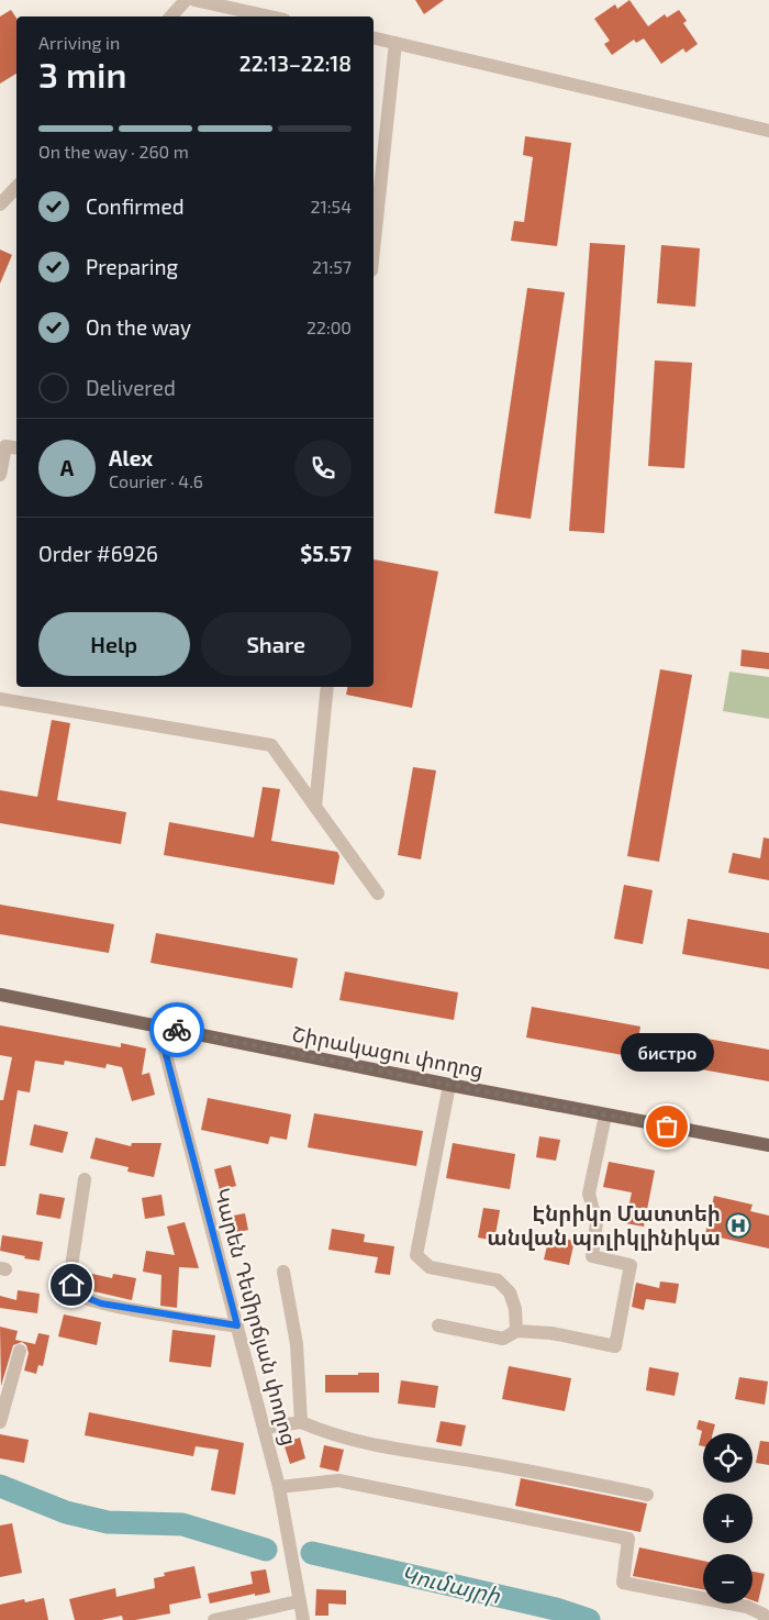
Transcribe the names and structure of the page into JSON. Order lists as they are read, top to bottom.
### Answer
{
  "streets": {
    "main road": ["Շիրակացու փողոց"],
    "street": ["Կարեն Դեմիրճյան փողոց"]
  },
  "crossings": [
    ["Շիրակացու փողոց", "Կարեն Դեմիրճյան փողոց"]
  ],
  "water": ["Կումայրի"],
  "places": {
    "other": ["бистро"],
    "hospital": ["Էնրիկո Մատտեի անվան պոլիկլինիկա"]
  },
  "page": {
    "heading": ["3 min", "Arriving in", "22:13–22:18"],
    "panel": [
      "Alex",
      "Courier · 4.6",
      "Order #6926",
      "$5.57"
    ],
    "bar": "On the way · 260 m",
    "list": [
      ["Confirmed", "21:54"],
      ["Preparing", "21:57"],
      ["On the way", "22:00"],
      "Delivered"
    ],
    "round": "A",
    "buttons": ["Help", "Share"],
    "bubble": "бистро",
    "map_buttons": ["+", "−"]
  }
}
